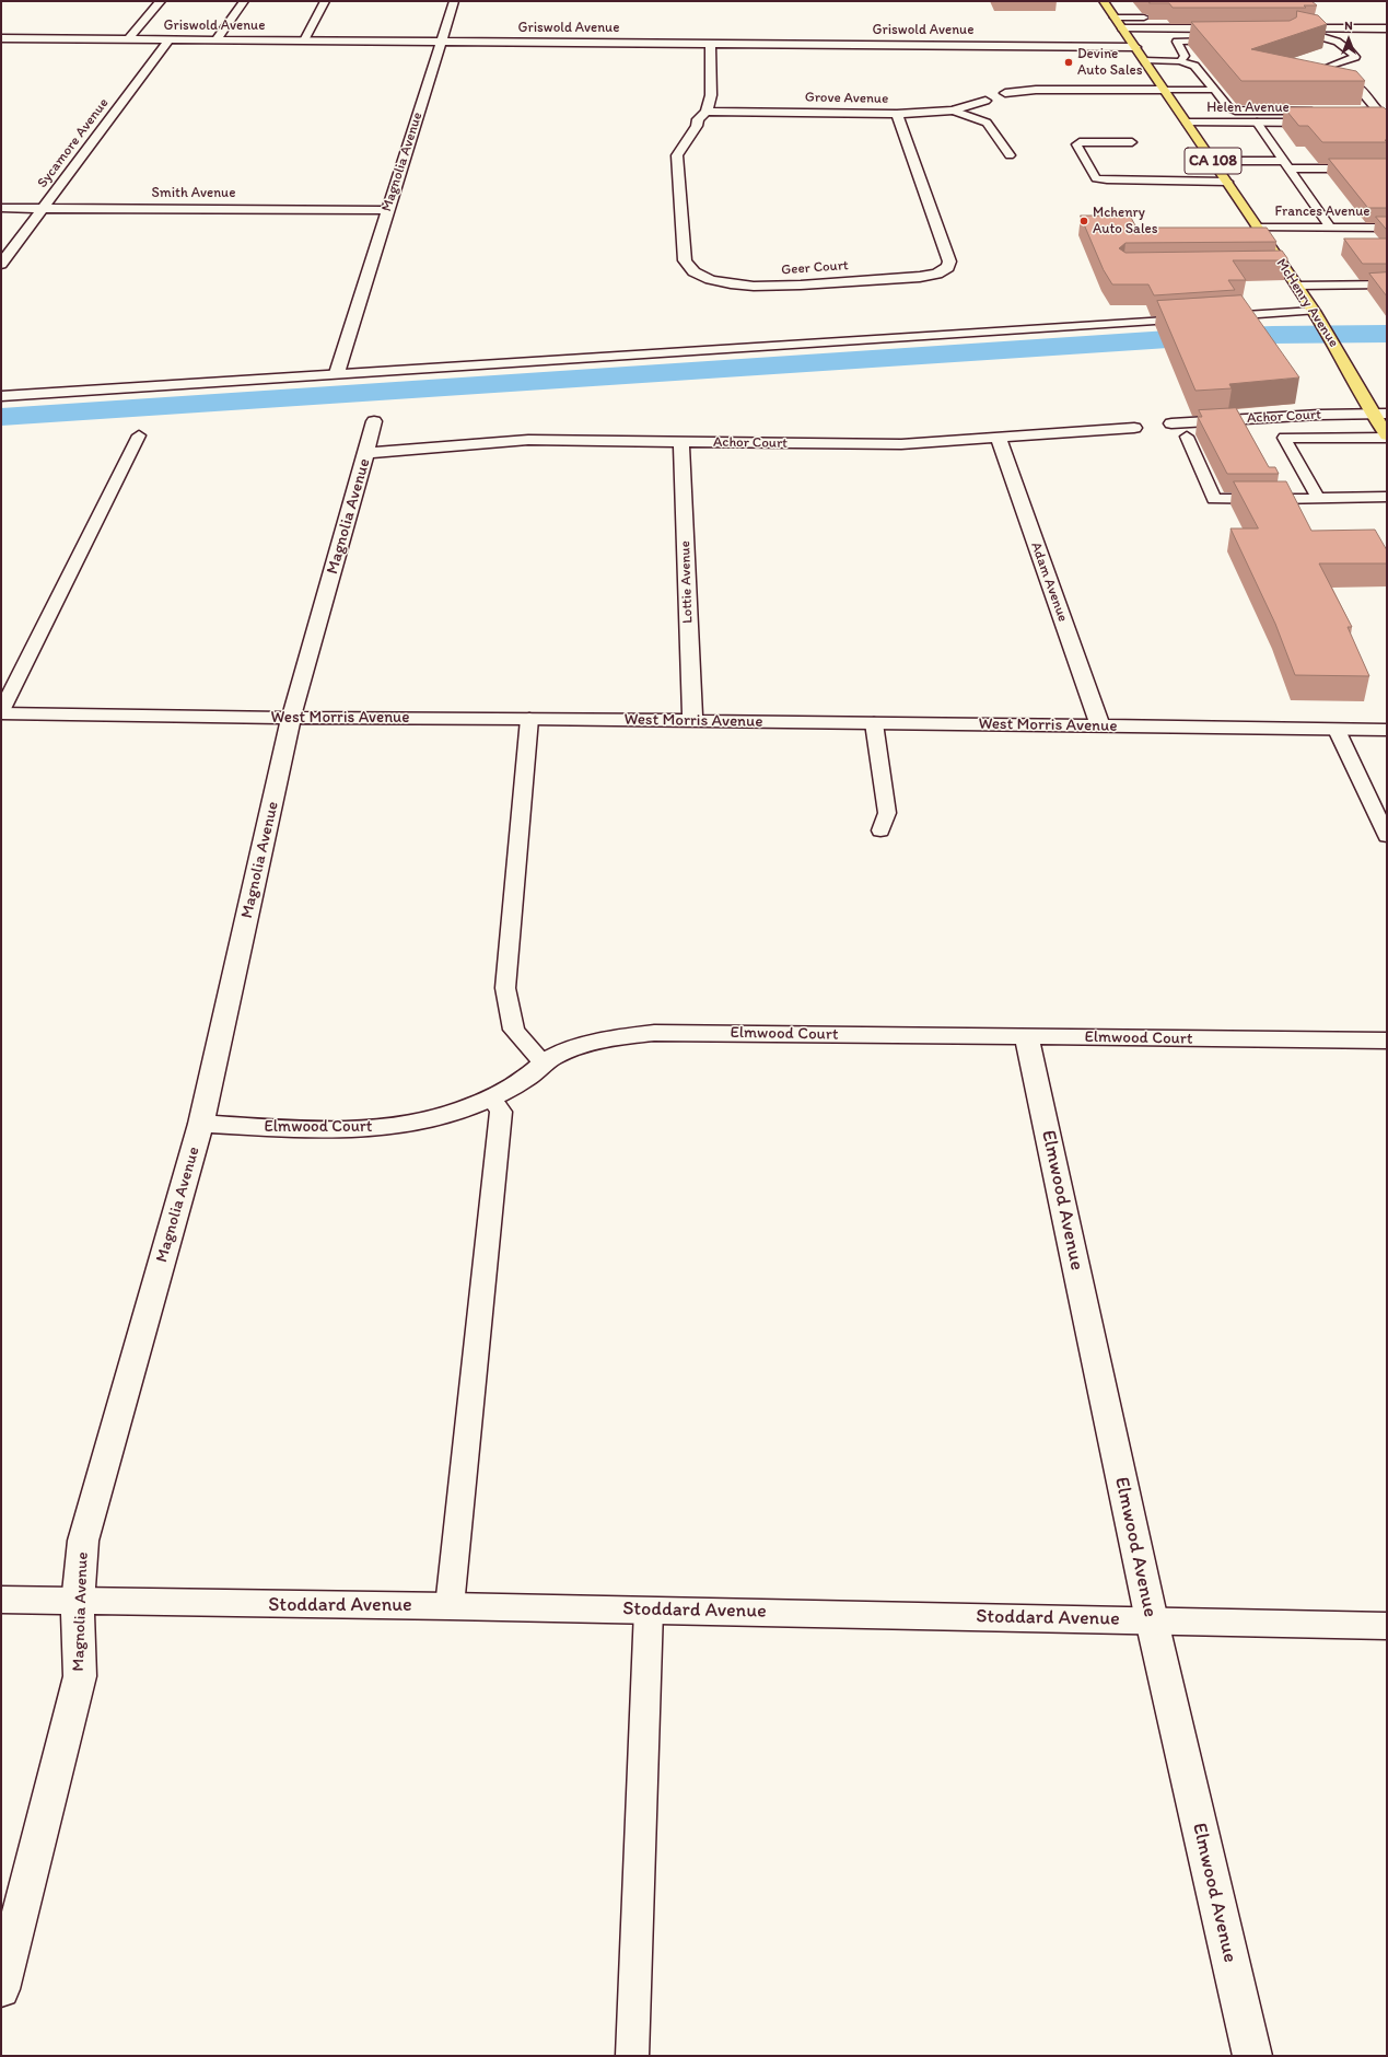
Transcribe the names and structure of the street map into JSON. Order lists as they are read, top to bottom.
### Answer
{
  "streets": {
    "main road": ["CA 108", "McHenry Avenue"],
    "street": [
      "Griswold Avenue",
      "Grove Avenue",
      "Helen Avenue",
      "Sycamore Avenue",
      "Magnolia Avenue",
      "Smith Avenue",
      "Frances Avenue",
      "Geer Court",
      "Achor Court",
      "Lottie Avenue",
      "Adam Avenue",
      "West Morris Avenue",
      "Elmwood Court",
      "Elmwood Avenue",
      "Stoddard Avenue"
    ]
  },
  "crossings": [
    ["Griswold Avenue", "Sycamore Avenue"],
    ["Griswold Avenue", "Magnolia Avenue"],
    ["Griswold Avenue", "McHenry Avenue"],
    ["Grove Avenue", "Geer Court"],
    ["Helen Avenue", "McHenry Avenue"],
    ["Sycamore Avenue", "Smith Avenue"],
    ["Magnolia Avenue", "Smith Avenue"],
    ["Magnolia Avenue", "Achor Court"],
    ["Magnolia Avenue", "West Morris Avenue"],
    ["Magnolia Avenue", "Elmwood Court"],
    ["Magnolia Avenue", "Stoddard Avenue"],
    ["Frances Avenue", "McHenry Avenue"],
    ["McHenry Avenue", "Achor Court"],
    ["Achor Court", "Lottie Avenue"],
    ["Achor Court", "Adam Avenue"],
    ["Lottie Avenue", "West Morris Avenue"],
    ["Adam Avenue", "West Morris Avenue"],
    ["Elmwood Court", "Elmwood Avenue"],
    ["Elmwood Avenue", "Stoddard Avenue"]
  ],
  "places": ["Devine Auto Sales", "Mchenry Auto Sales"],
  "north": "top"
}
